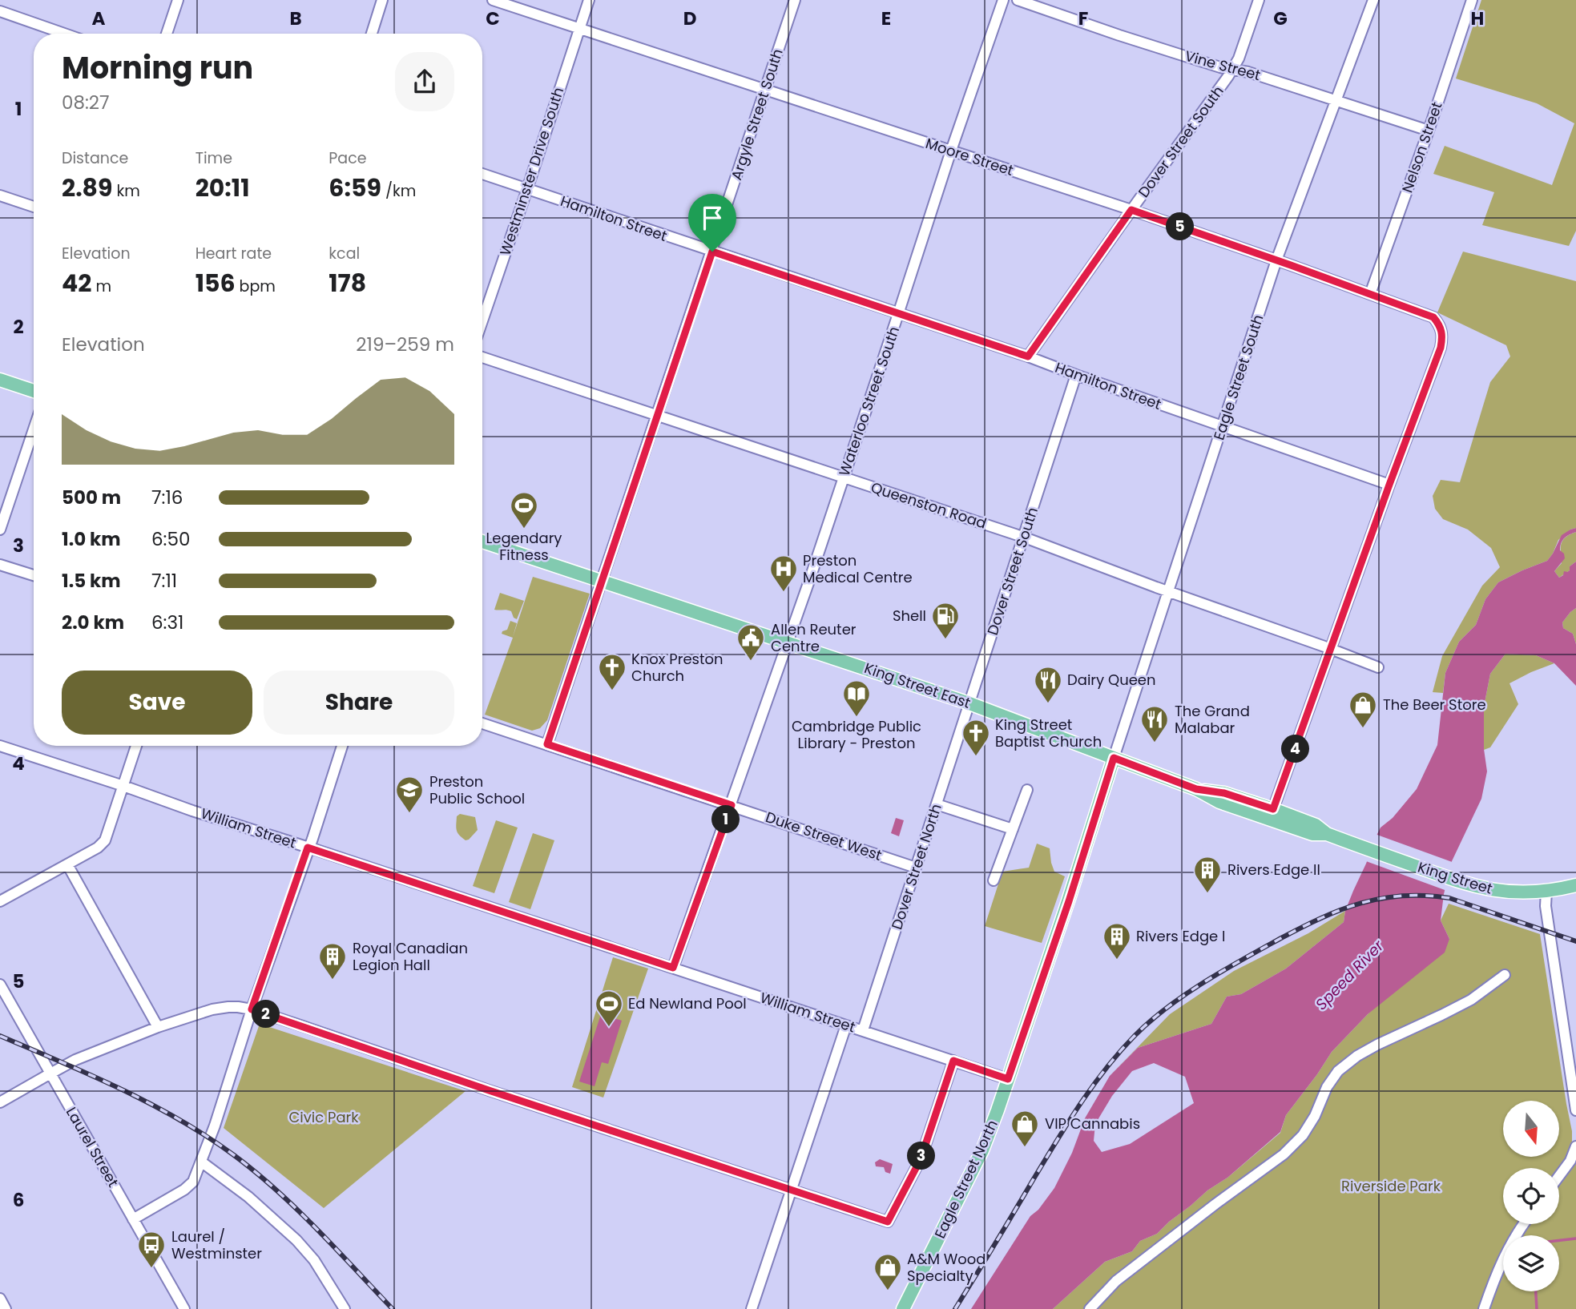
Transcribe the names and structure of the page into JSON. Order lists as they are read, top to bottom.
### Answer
{
  "streets": {
    "main road": ["King Street East", "King Street", "Eagle Street North"],
    "street": [
      "Vine Street",
      "Argyle Street South",
      "Dover Street South",
      "Nelson Street",
      "Moore Street",
      "Westminster Drive South",
      "Hamilton Street",
      "Eagle Street South",
      "Waterloo Street South",
      "Queenston Road",
      "William Street",
      "Duke Street West",
      "Dover Street North",
      "Laurel Street"
    ]
  },
  "crossings": [
    ["Vine Street", "Dover Street South"],
    ["Vine Street", "Nelson Street"],
    ["Vine Street", "Eagle Street South"],
    ["Argyle Street South", "Moore Street"],
    ["Argyle Street South", "Hamilton Street"],
    ["Argyle Street South", "Queenston Road"],
    ["Argyle Street South", "King Street East"],
    ["Argyle Street South", "Duke Street West"],
    ["Dover Street South", "Moore Street"],
    ["Dover Street South", "Hamilton Street"],
    ["Dover Street South", "Queenston Road"],
    ["Dover Street South", "King Street East"],
    ["Dover Street South", "Dover Street North"],
    ["Nelson Street", "Moore Street"],
    ["Moore Street", "Westminster Drive South"],
    ["Moore Street", "Hamilton Street"],
    ["Moore Street", "Eagle Street South"],
    ["Moore Street", "Waterloo Street South"],
    ["Westminster Drive South", "Hamilton Street"],
    ["Hamilton Street", "Eagle Street South"],
    ["Hamilton Street", "Waterloo Street South"],
    ["Eagle Street South", "Queenston Road"],
    ["Eagle Street South", "King Street East"],
    ["Eagle Street South", "Eagle Street North"],
    ["Waterloo Street South", "Queenston Road"],
    ["Waterloo Street South", "King Street East"],
    ["Waterloo Street South", "William Street"],
    ["Waterloo Street South", "Duke Street West"],
    ["King Street East", "Dover Street North"],
    ["King Street East", "King Street"],
    ["King Street East", "Eagle Street North"],
    ["William Street", "Dover Street North"],
    ["William Street", "Eagle Street North"],
    ["Duke Street West", "Dover Street North"]
  ],
  "water": ["Speed River"],
  "parks": ["Civic Park", "Riverside Park"],
  "places": {
    "sports": ["Legendary Fitness", "Ed Newland Pool"],
    "hospital": ["Preston Medical Centre"],
    "fuel station": ["Shell"],
    "public building": ["Allen Reuter Centre"],
    "church": ["Knox Preston Church", "King Street Baptist Church"],
    "restaurant": ["Dairy Queen", "The Grand Malabar"],
    "library": ["Cambridge Public Library - Preston"],
    "shop": ["The Beer Store", "VIP Cannabis", "A&M Wood Specialty"],
    "school or university": ["Preston Public School"],
    "building": ["Rivers Edge II", "Rivers Edge I", "Royal Canadian Legion Hall"],
    "bus stop": ["Laurel / Westminster"]
  },
  "north": "bottom",
  "page": {
    "heading": ["Morning run", "08:27"],
    "stats": [
      ["Distance", "2.89 km"],
      ["Time", "20:11"],
      ["Pace", "6:59 /km"],
      ["Elevation", "42 m"],
      ["Heart rate", "156 bpm"],
      ["kcal", "178"]
    ],
    "pins": [
      "5",
      "4",
      "1",
      "2",
      "3"
    ],
    "chart": ["Elevation", "219–259 m"],
    "list": [
      {
        "name": "500 m",
        "note": "7:16"
      },
      {
        "name": "1.0 km",
        "note": "6:50"
      },
      {
        "name": "1.5 km",
        "note": "7:11"
      },
      {
        "name": "2.0 km",
        "note": "6:31"
      }
    ],
    "buttons": ["Save", "Share"]
  },
  "grid": {
    "columns": [
      "A",
      "B",
      "C",
      "D",
      "E",
      "F",
      "G",
      "H"
    ],
    "rows": [
      "1",
      "2",
      "3",
      "4",
      "5",
      "6"
    ]
  }
}
